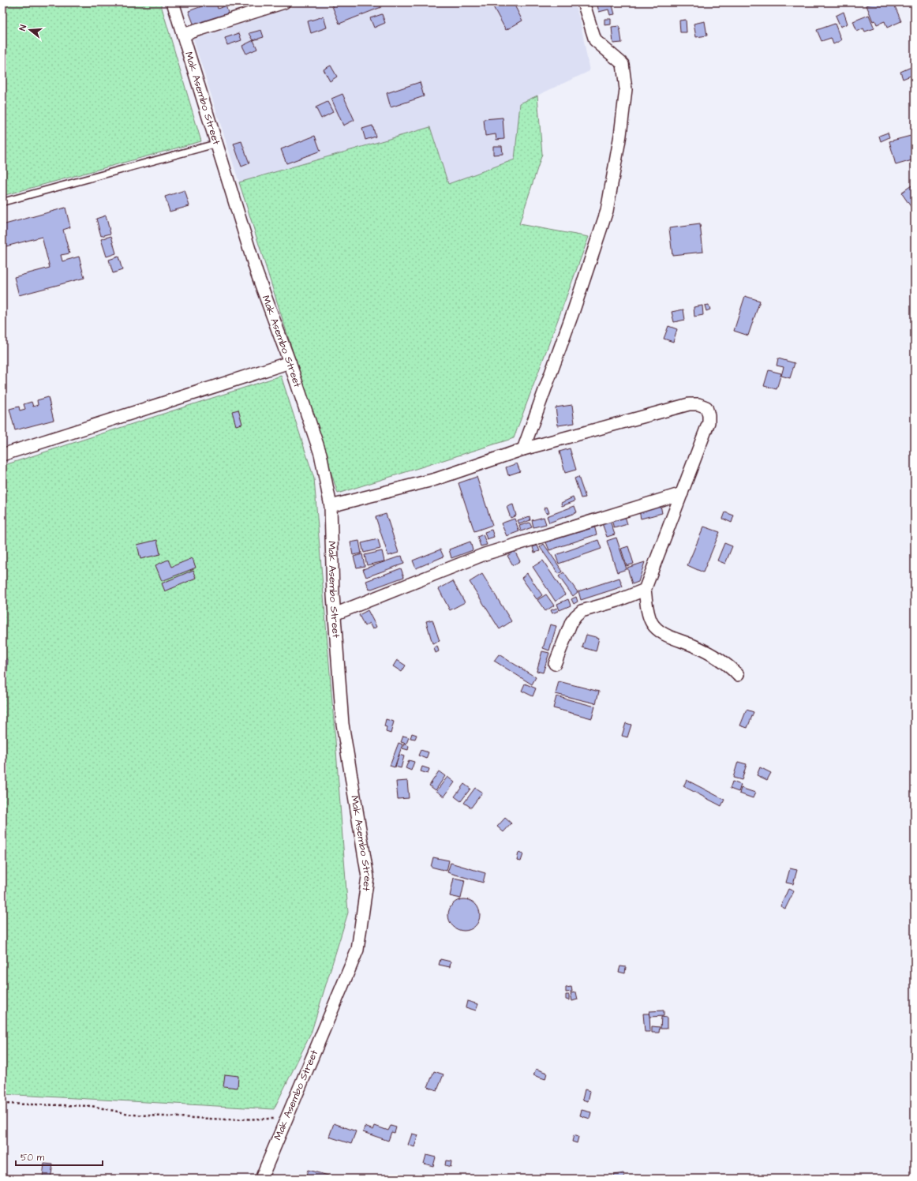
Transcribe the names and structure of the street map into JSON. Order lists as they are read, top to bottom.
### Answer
{
  "streets": {
    "street": ["Mak Asembo Street"]
  },
  "scale_bar": "50 m",
  "north": "left"
}
